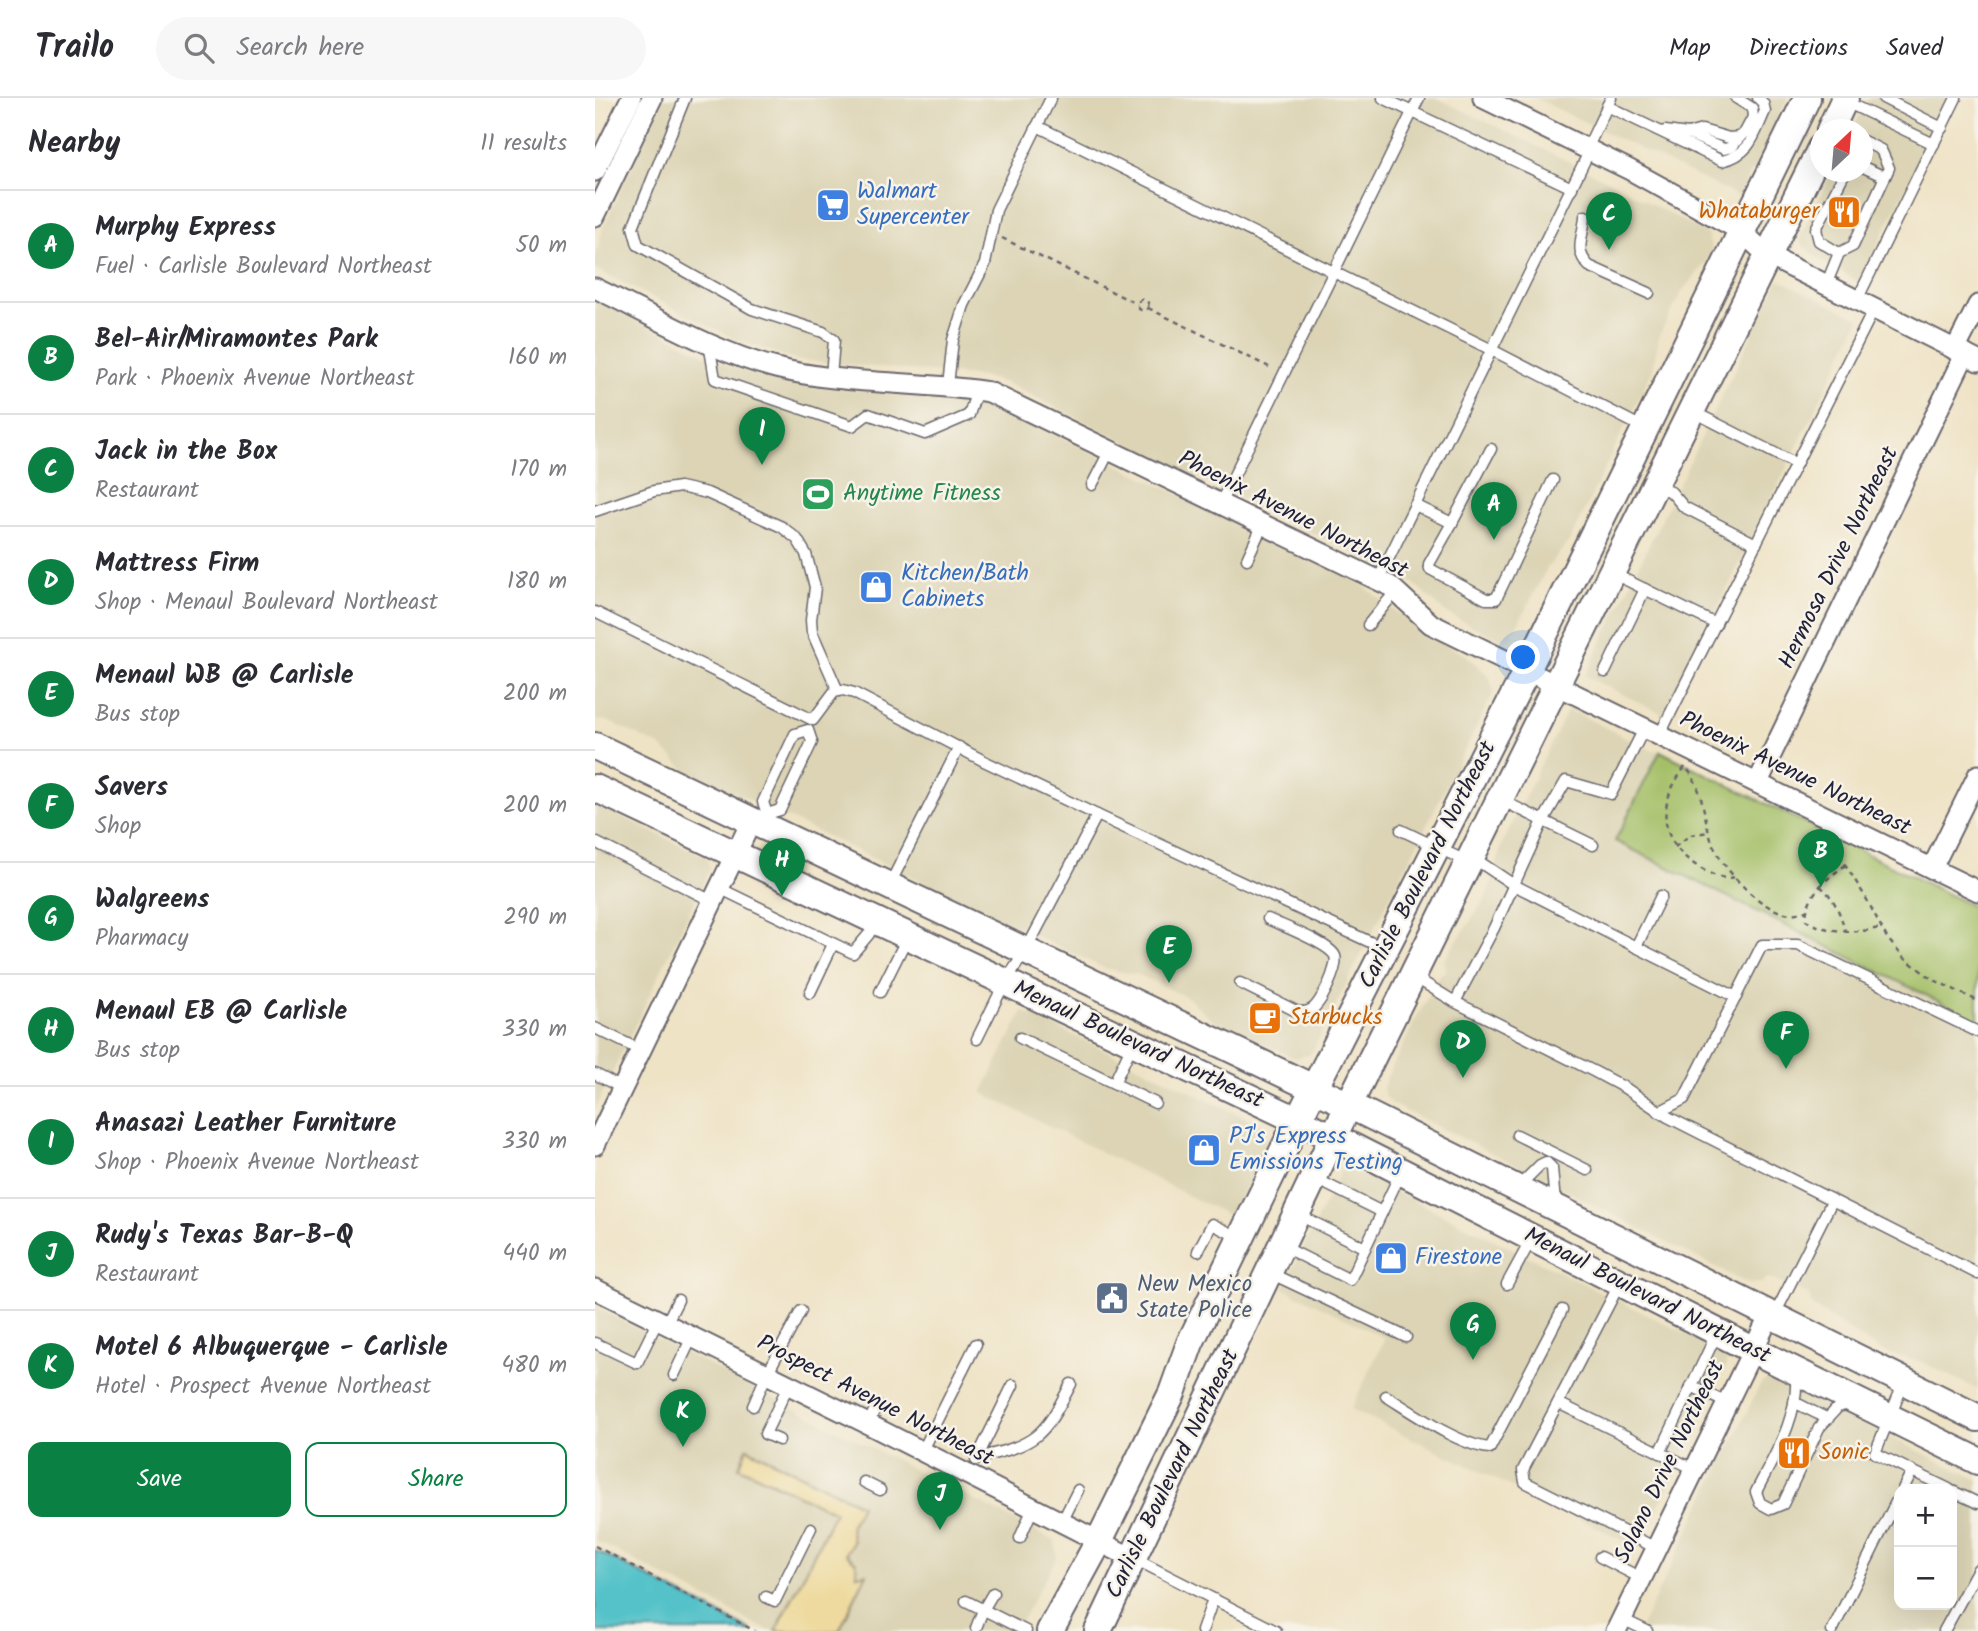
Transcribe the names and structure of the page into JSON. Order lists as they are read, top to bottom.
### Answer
{
  "streets": {
    "main road": ["Carlisle Boulevard Northeast", "Menaul Boulevard Northeast"],
    "street": [
      "Phoenix Avenue Northeast",
      "Hermosa Drive Northeast",
      "Prospect Avenue Northeast",
      "Solano Drive Northeast"
    ]
  },
  "crossings": [
    ["Phoenix Avenue Northeast", "Hermosa Drive Northeast"],
    ["Phoenix Avenue Northeast", "Carlisle Boulevard Northeast"],
    ["Carlisle Boulevard Northeast", "Menaul Boulevard Northeast"],
    ["Carlisle Boulevard Northeast", "Prospect Avenue Northeast"],
    ["Menaul Boulevard Northeast", "Solano Drive Northeast"]
  ],
  "places": {
    "supermarket": ["Walmart Supercenter"],
    "restaurant": ["Whataburger", "Sonic"],
    "sports": ["Anytime Fitness"],
    "shop": ["Kitchen/Bath Cabinets", "PJ's Express Emissions Testing", "Firestone"],
    "cafe": ["Starbucks"],
    "public building": ["New Mexico State Police"]
  },
  "north": "top right",
  "page": {
    "header": "Trailo",
    "search": "Search here",
    "nav": ["Map", "Directions", "Saved"],
    "heading": ["Nearby", "11 results"],
    "list": [
      {
        "mark": "A",
        "name": "Murphy Express",
        "note": "Fuel · Carlisle Boulevard Northeast",
        "value": "50 m"
      },
      {
        "mark": "B",
        "name": "Bel-Air/Miramontes Park",
        "note": "Park · Phoenix Avenue Northeast",
        "value": "160 m"
      },
      {
        "mark": "C",
        "name": "Jack in the Box",
        "note": "Restaurant",
        "value": "170 m"
      },
      {
        "mark": "D",
        "name": "Mattress Firm",
        "note": "Shop · Menaul Boulevard Northeast",
        "value": "180 m"
      },
      {
        "mark": "E",
        "name": "Menaul WB @ Carlisle",
        "note": "Bus stop",
        "value": "200 m"
      },
      {
        "mark": "F",
        "name": "Savers",
        "note": "Shop",
        "value": "200 m"
      },
      {
        "mark": "G",
        "name": "Walgreens",
        "note": "Pharmacy",
        "value": "290 m"
      },
      {
        "mark": "H",
        "name": "Menaul EB @ Carlisle",
        "note": "Bus stop",
        "value": "330 m"
      },
      {
        "mark": "I",
        "name": "Anasazi Leather Furniture",
        "note": "Shop · Phoenix Avenue Northeast",
        "value": "330 m"
      },
      {
        "mark": "J",
        "name": "Rudy's Texas Bar-B-Q",
        "note": "Restaurant",
        "value": "440 m"
      },
      {
        "mark": "K",
        "name": "Motel 6 Albuquerque - Carlisle",
        "note": "Hotel · Prospect Avenue Northeast",
        "value": "480 m"
      }
    ],
    "pins": [
      "C",
      "I",
      "A",
      "B",
      "H",
      "E",
      "F",
      "D",
      "G",
      "K",
      "J"
    ],
    "buttons": ["Save", "Share"],
    "map_buttons": ["+", "−"]
  }
}
